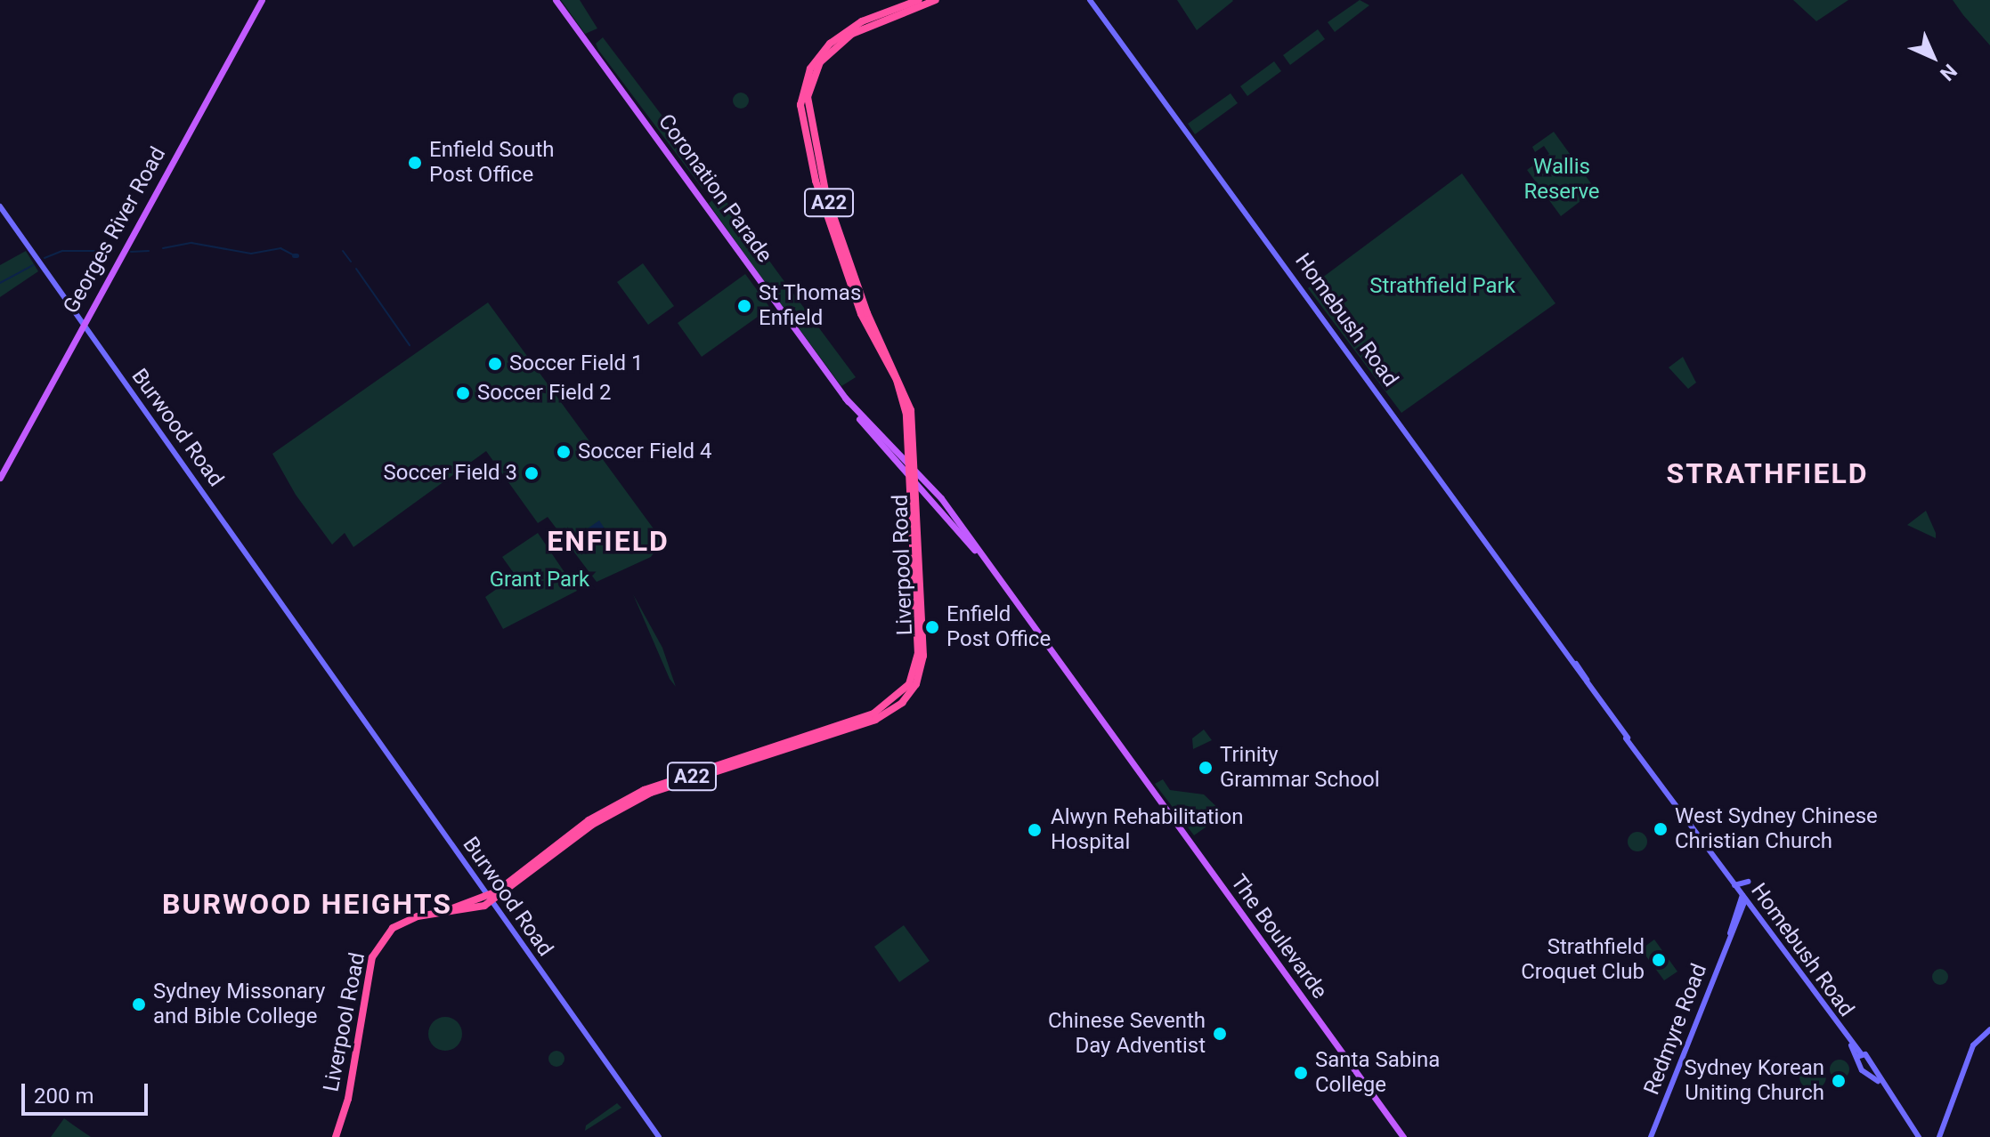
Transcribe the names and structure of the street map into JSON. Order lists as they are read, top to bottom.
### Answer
{
  "streets": {
    "highway": ["A22", "Liverpool Road"],
    "main road": [
      "Coronation Parade",
      "Georges River Road",
      "Homebush Road",
      "Burwood Road",
      "The Boulevarde",
      "Redmyre Road"
    ]
  },
  "crossings": [
    ["Coronation Parade", "Liverpool Road"],
    ["Coronation Parade", "The Boulevarde"],
    ["Georges River Road", "Burwood Road"],
    ["Homebush Road", "Redmyre Road"],
    ["Burwood Road", "Liverpool Road"],
    ["Liverpool Road", "The Boulevarde"]
  ],
  "districts": ["STRATHFIELD", "ENFIELD", "BURWOOD HEIGHTS"],
  "parks": ["Wallis Reserve", "Strathfield Park", "Grant Park"],
  "places": [
    "Enfield South Post Office",
    "St Thomas Enfield",
    "Soccer Field 1",
    "Soccer Field 2",
    "Soccer Field 4",
    "Soccer Field 3",
    "Enfield Post Office",
    "Trinity Grammar School",
    "West Sydney Chinese Christian Church",
    "Alwyn Rehabilitation Hospital",
    "Strathfield Croquet Club",
    "Sydney Missonary and Bible College",
    "Chinese Seventh Day Adventist",
    "Santa Sabina College",
    "Sydney Korean Uniting Church"
  ],
  "scale_bar": "200 m",
  "north": "bottom right"
}
